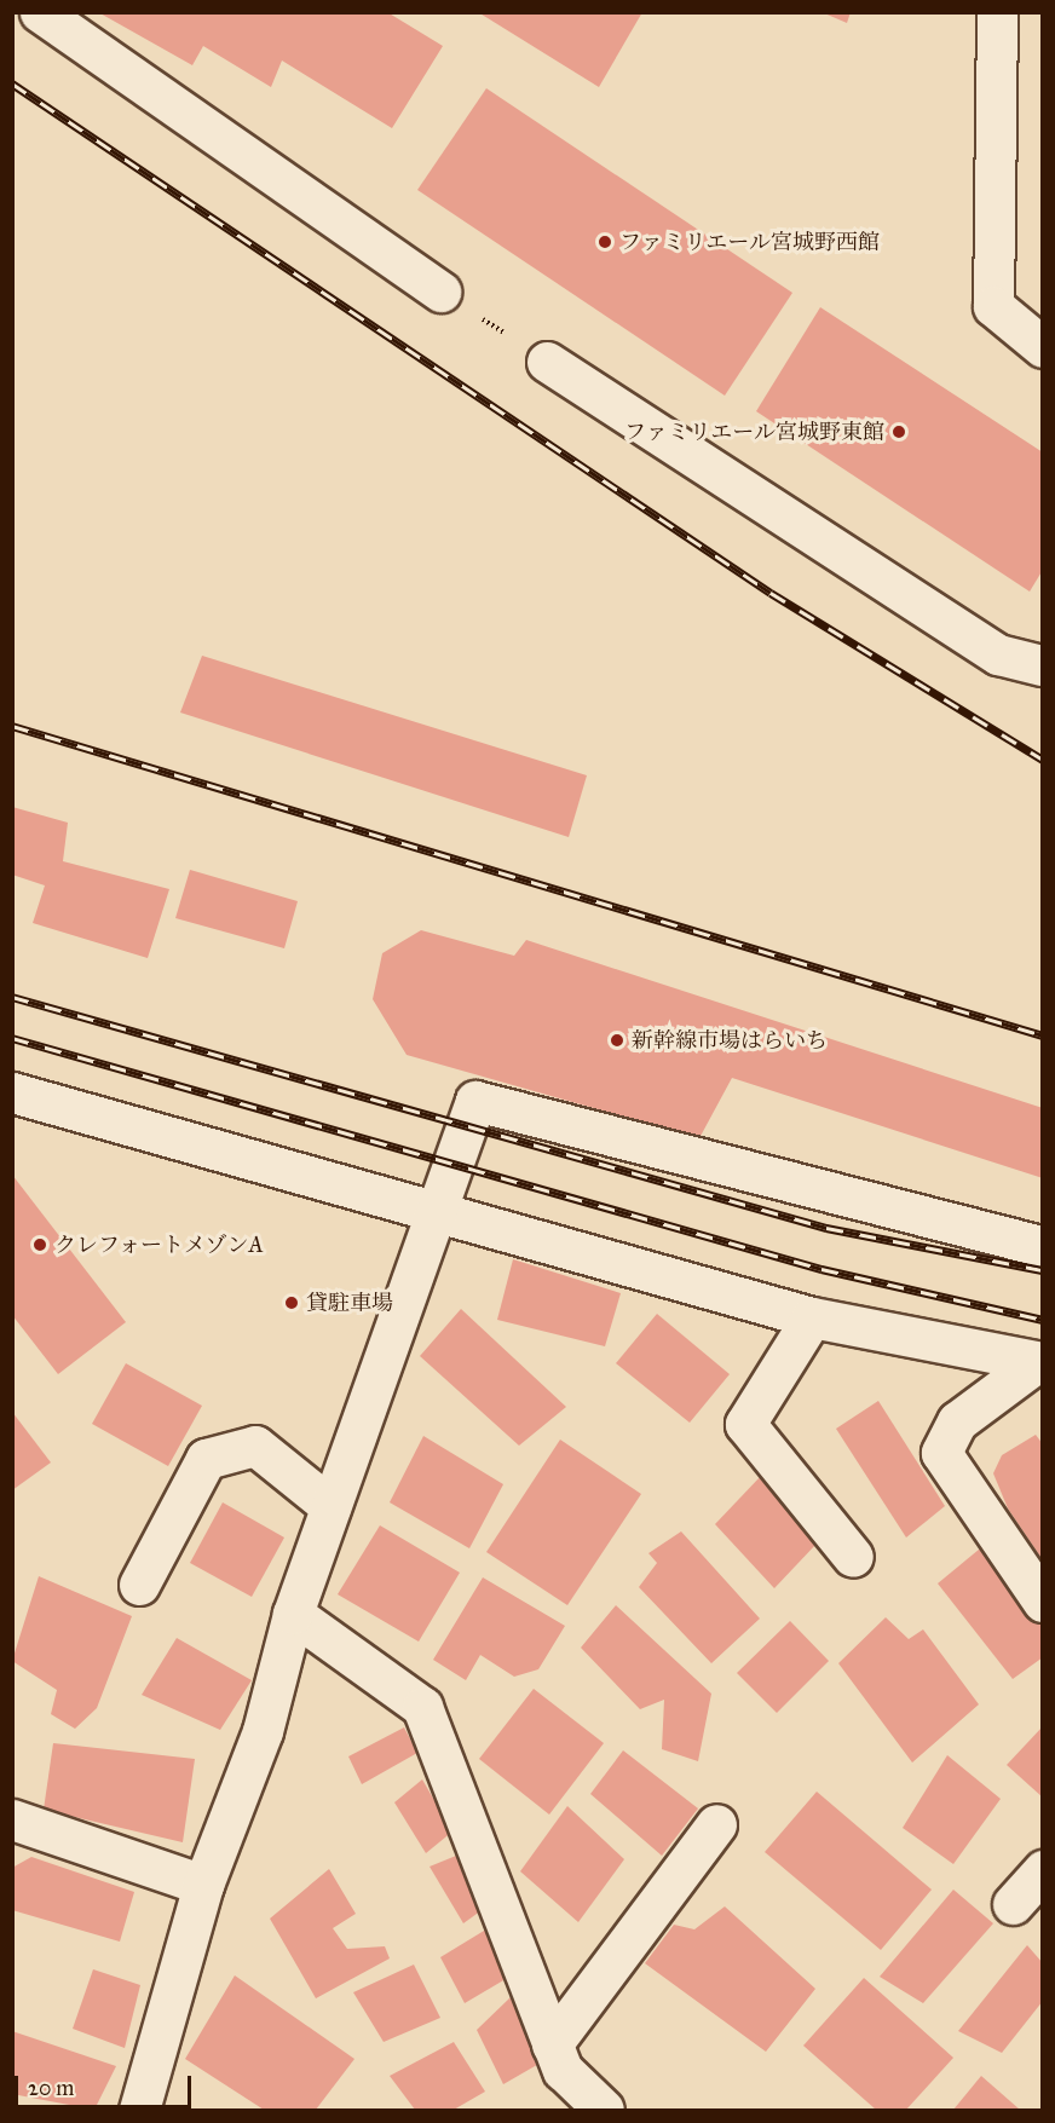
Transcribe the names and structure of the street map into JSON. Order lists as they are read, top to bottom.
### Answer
{
  "places": [
    "ファミリエール宮城野西館",
    "ファミリエール宮城野東館",
    "新幹線市場はらいち",
    "クレフォートメゾンA",
    "貸駐車場"
  ],
  "scale_bar": "20 m"
}
